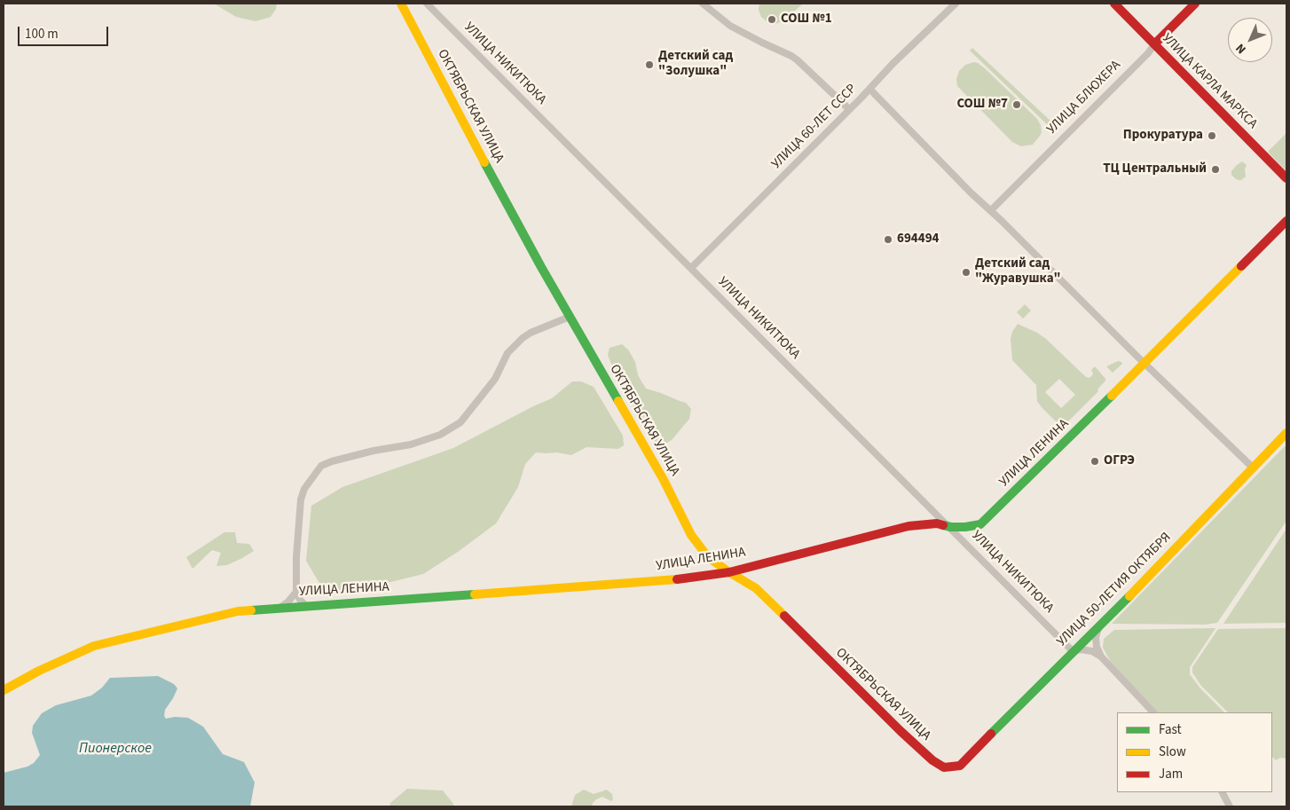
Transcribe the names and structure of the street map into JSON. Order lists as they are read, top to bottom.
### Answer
{
  "streets": {
    "street": [
      "УЛИЦА НИКИТЮКА",
      "УЛИЦА КАРЛА МАРКСА",
      "УЛИЦА БЛЮХЕРА",
      "ОКТЯБРЬСКАЯ УЛИЦА",
      "УЛИЦА 60-ЛЕТ СССР",
      "УЛИЦА ЛЕНИНА",
      "УЛИЦА 50-ЛЕТИЯ ОКТЯБРЯ"
    ]
  },
  "crossings": [
    ["УЛИЦА НИКИТЮКА", "УЛИЦА 60-ЛЕТ СССР"],
    ["УЛИЦА НИКИТЮКА", "УЛИЦА ЛЕНИНА"],
    ["УЛИЦА НИКИТЮКА", "УЛИЦА 50-ЛЕТИЯ ОКТЯБРЯ"],
    ["УЛИЦА КАРЛА МАРКСА", "УЛИЦА БЛЮХЕРА"],
    ["ОКТЯБРЬСКАЯ УЛИЦА", "УЛИЦА ЛЕНИНА"],
    ["ОКТЯБРЬСКАЯ УЛИЦА", "УЛИЦА 50-ЛЕТИЯ ОКТЯБРЯ"]
  ],
  "water": ["Пионерское"],
  "places": [
    "СОШ №1",
    "Детский сад \"Золушка\"",
    "СОШ №7",
    "Прокуратура",
    "ТЦ Центральный",
    "694494",
    "Детский сад \"Журавушка\"",
    "ОГРЭ"
  ],
  "legend": ["Fast", "Slow", "Jam"],
  "scale_bar": "100 m",
  "north": "bottom left"
}
